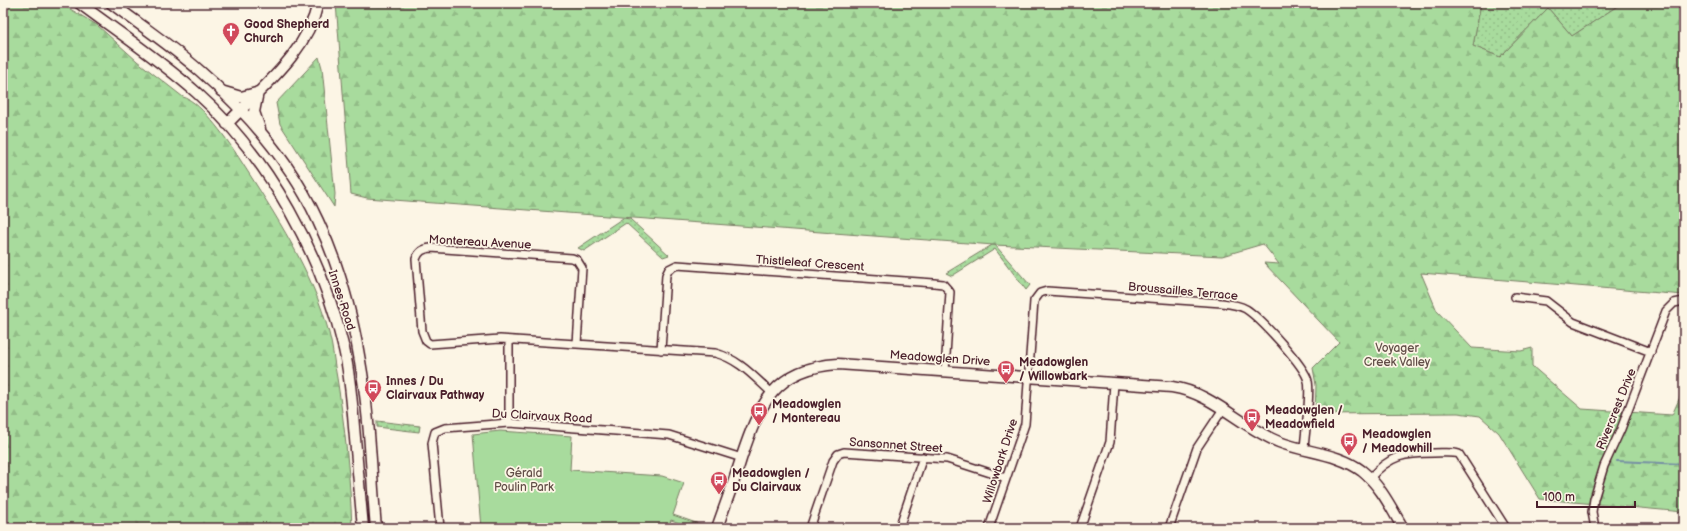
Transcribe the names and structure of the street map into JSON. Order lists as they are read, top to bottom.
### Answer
{
  "streets": {
    "main road": ["Innes Road", "Meadowglen Drive"],
    "street": [
      "Montereau Avenue",
      "Thistleleaf Crescent",
      "Broussailles Terrace",
      "Rivercrest Drive",
      "Du Clairvaux Road",
      "Sansonnet Street",
      "Willowbark Drive"
    ]
  },
  "crossings": [
    ["Montereau Avenue", "Thistleleaf Crescent"],
    ["Montereau Avenue", "Meadowglen Drive"],
    ["Thistleleaf Crescent", "Meadowglen Drive"],
    ["Broussailles Terrace", "Meadowglen Drive"],
    ["Broussailles Terrace", "Willowbark Drive"],
    ["Meadowglen Drive", "Du Clairvaux Road"],
    ["Meadowglen Drive", "Willowbark Drive"],
    ["Sansonnet Street", "Willowbark Drive"]
  ],
  "parks": ["Voyager Creek Valley", "Gérald Poulin Park"],
  "places": {
    "church": ["Good Shepherd Church"],
    "bus stop": [
      "Meadowglen / Willowbark",
      "Innes / Du Clairvaux Pathway",
      "Meadowglen / Montereau",
      "Meadowglen / Meadowfield",
      "Meadowglen / Meadowhill",
      "Meadowglen / Du Clairvaux"
    ]
  },
  "scale_bar": "100 m"
}
